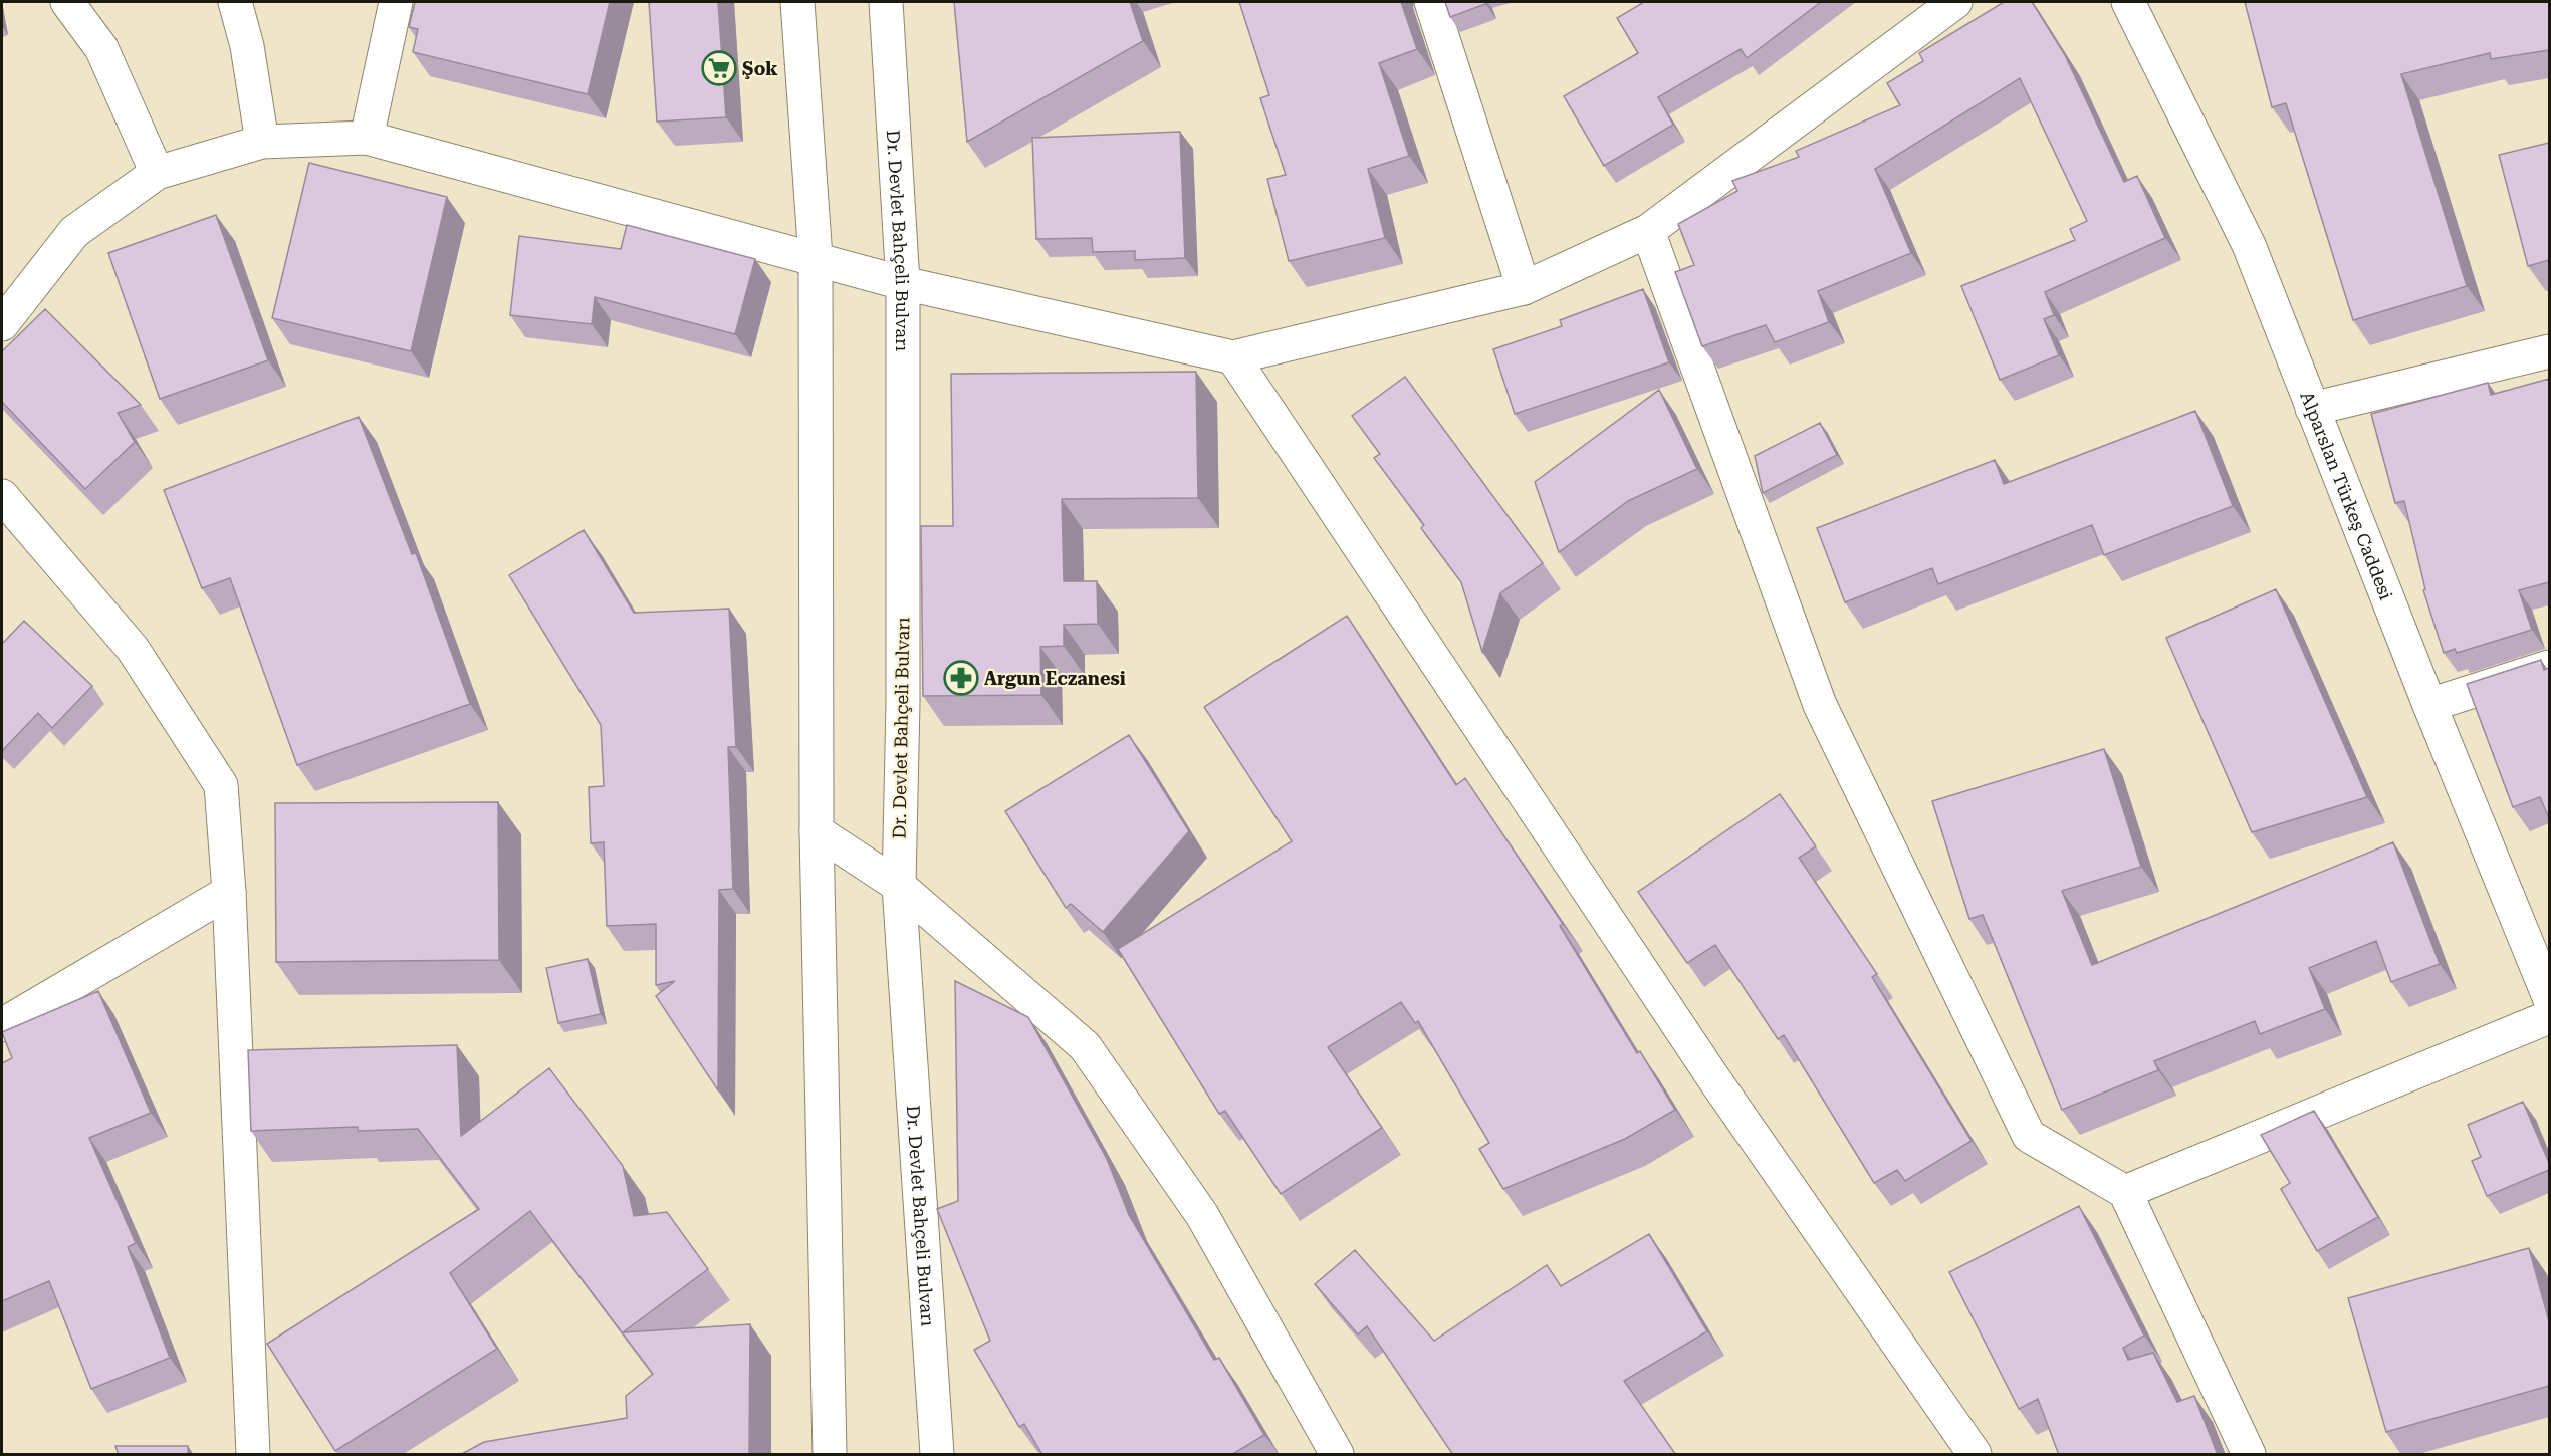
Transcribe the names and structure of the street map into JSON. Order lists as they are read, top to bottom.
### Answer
{
  "streets": {
    "street": ["Dr. Devlet Bahçeli Bulvarı", "Alparslan Türkeş Caddesi"]
  },
  "places": {
    "supermarket": ["Şok"],
    "pharmacy": ["Argun Eczanesi"]
  }
}
